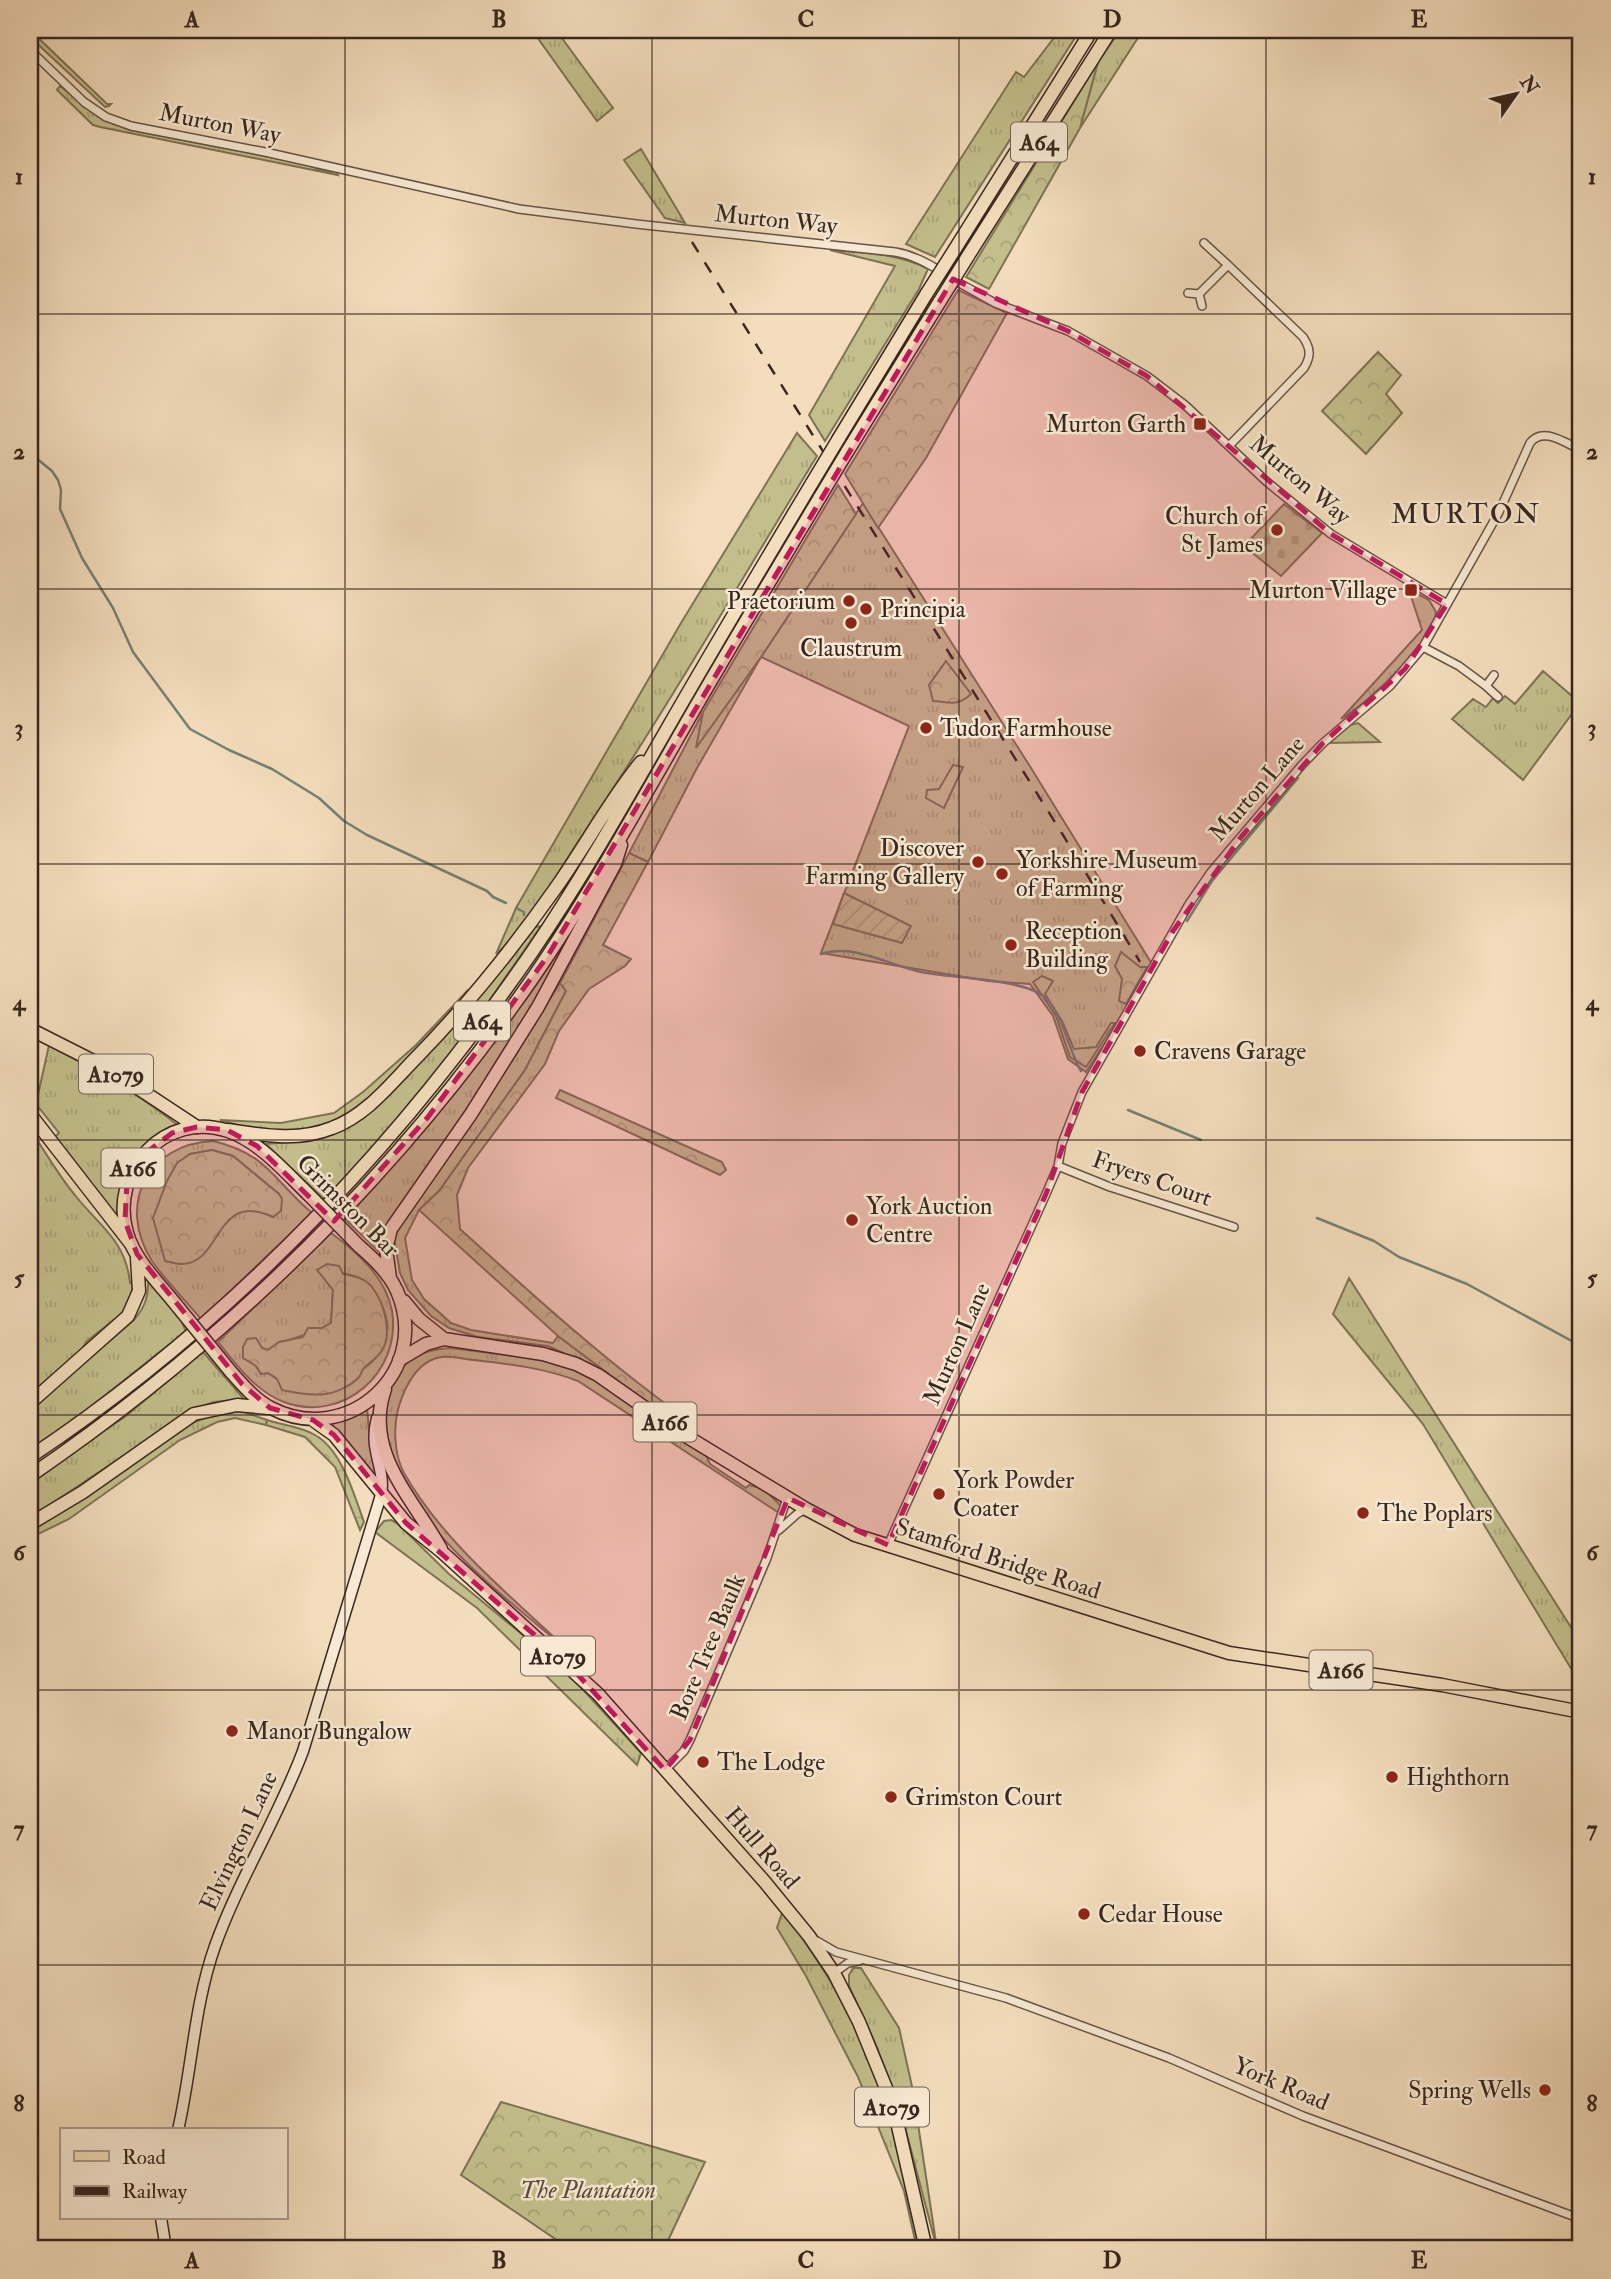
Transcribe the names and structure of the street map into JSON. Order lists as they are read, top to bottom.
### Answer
{
  "streets": {
    "main road": [
      "A64",
      "A1079",
      "A166",
      "Grimston Bar",
      "Stamford Bridge Road",
      "Elvington Lane",
      "Hull Road"
    ],
    "street": [
      "Murton Way",
      "Murton Lane",
      "Fryers Court",
      "Bore Tree Baulk",
      "York Road"
    ]
  },
  "crossings": [
    ["Murton Way", "Murton Lane"],
    ["Murton Lane", "Fryers Court"],
    ["Murton Lane", "Stamford Bridge Road"],
    ["A1079", "Grimston Bar"],
    ["A166", "Grimston Bar"],
    ["A166", "Stamford Bridge Road"],
    ["Grimston Bar", "Hull Road"],
    ["Stamford Bridge Road", "Bore Tree Baulk"],
    ["Bore Tree Baulk", "Hull Road"],
    ["Elvington Lane", "Hull Road"],
    ["Hull Road", "York Road"]
  ],
  "districts": ["MURTON"],
  "parks": ["The Plantation"],
  "places": {
    "transit": ["Murton Garth", "Murton Village"],
    "other": [
      "Church of St James",
      "Praetorium",
      "Principia",
      "Claustrum",
      "Tudor Farmhouse",
      "Discover Farming Gallery",
      "Yorkshire Museum of Farming",
      "Reception Building",
      "Cravens Garage",
      "York Auction Centre",
      "York Powder Coater",
      "The Poplars",
      "Manor Bungalow",
      "The Lodge",
      "Highthorn",
      "Grimston Court",
      "Cedar House",
      "Spring Wells"
    ]
  },
  "legend": ["Road", "Railway"],
  "north": "top right",
  "grid": {
    "columns": [
      "A",
      "B",
      "C",
      "D",
      "E"
    ],
    "rows": [
      "1",
      "2",
      "3",
      "4",
      "5",
      "6",
      "7",
      "8"
    ]
  }
}
